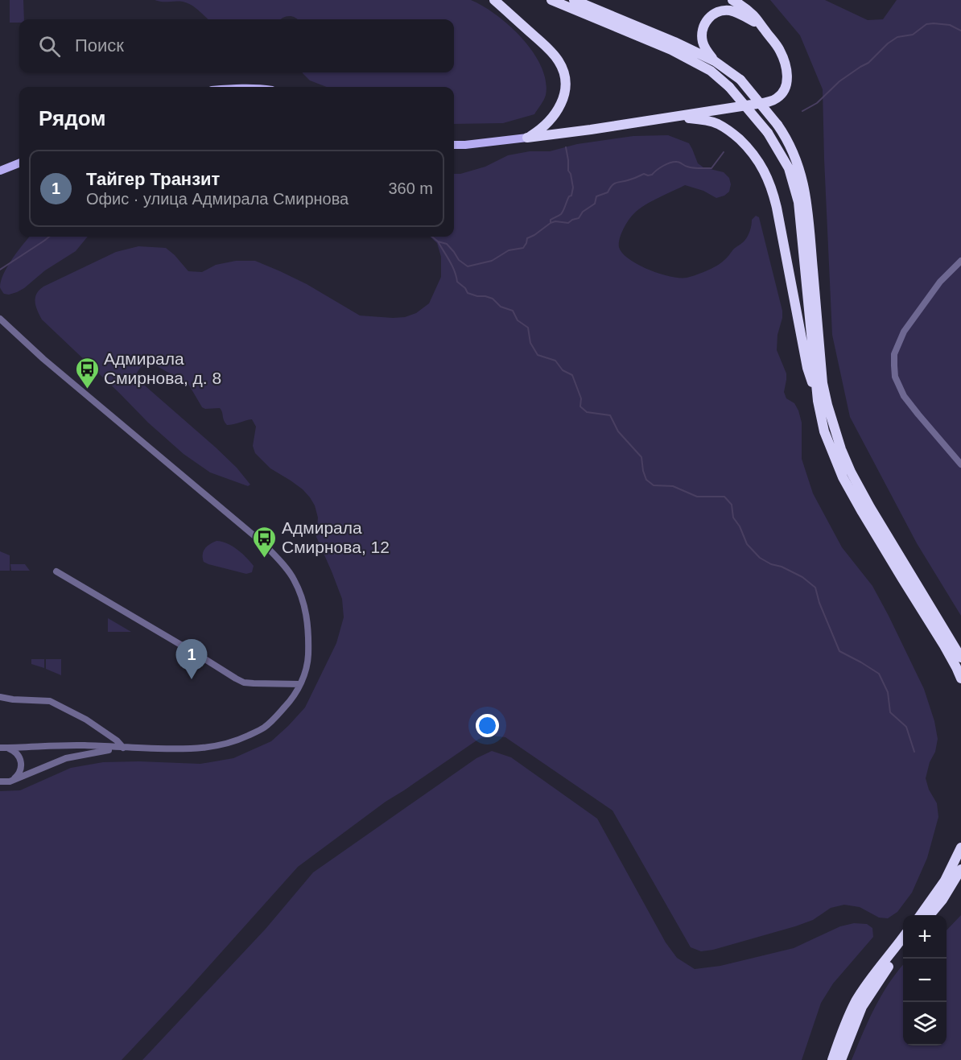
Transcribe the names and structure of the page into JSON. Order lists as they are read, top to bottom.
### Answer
{
  "places": {
    "bus stop": ["Адмирала Смирнова, д. 8", "Адмирала Смирнова, 12"]
  },
  "page": {
    "search": "Поиск",
    "heading": "Рядом",
    "list": [
      {
        "mark": "1",
        "name": "Тайгер Транзит",
        "note": "Офис · улица Адмирала Смирнова",
        "value": "360 m"
      }
    ],
    "pins": "1",
    "map_buttons": ["+", "−"]
  }
}
